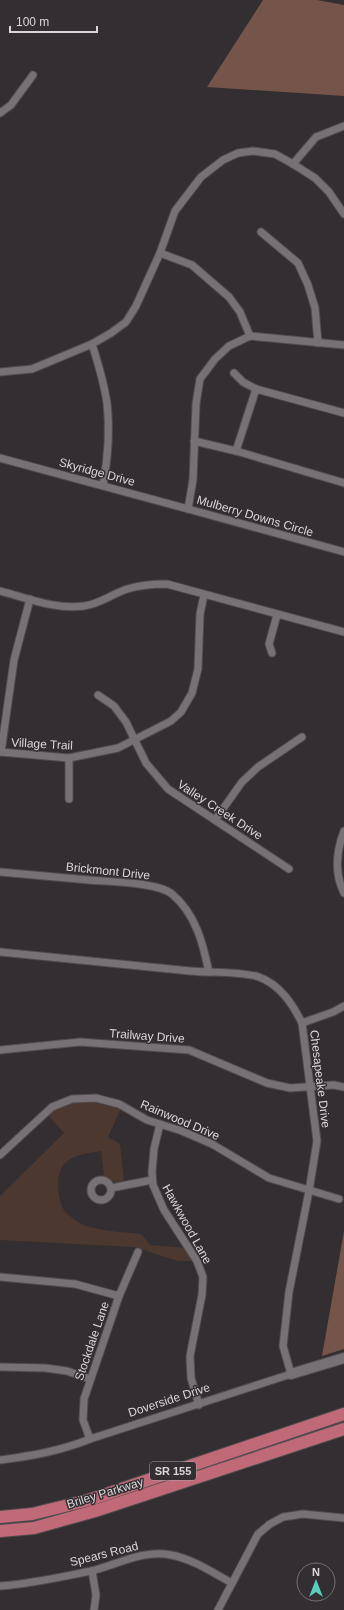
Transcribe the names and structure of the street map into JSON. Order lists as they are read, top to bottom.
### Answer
{
  "streets": {
    "highway": ["SR 155", "Briley Parkway"],
    "street": [
      "Skyridge Drive",
      "Mulberry Downs Circle",
      "Village Trail",
      "Valley Creek Drive",
      "Brickmont Drive",
      "Trailway Drive",
      "Chesapeake Drive",
      "Rainwood Drive",
      "Hawkwood Lane",
      "Stockdale Lane",
      "Doverside Drive",
      "Spears Road"
    ]
  },
  "crossings": [
    ["Skyridge Drive", "Mulberry Downs Circle"],
    ["Village Trail", "Valley Creek Drive"],
    ["Brickmont Drive", "Chesapeake Drive"],
    ["Trailway Drive", "Chesapeake Drive"],
    ["Chesapeake Drive", "Rainwood Drive"],
    ["Chesapeake Drive", "Doverside Drive"],
    ["Rainwood Drive", "Hawkwood Lane"],
    ["Hawkwood Lane", "Doverside Drive"],
    ["Stockdale Lane", "Doverside Drive"]
  ],
  "scale_bar": "100 m",
  "north": "top"
}
